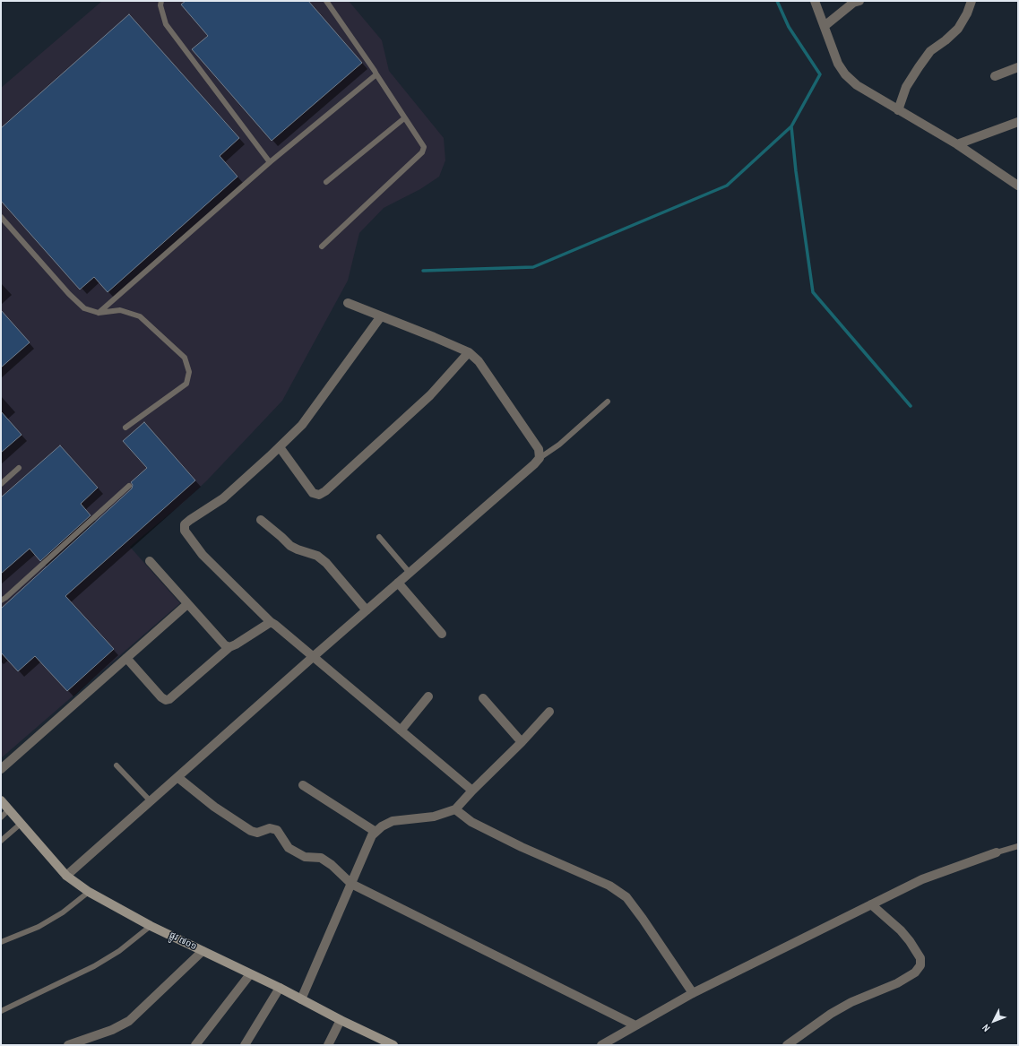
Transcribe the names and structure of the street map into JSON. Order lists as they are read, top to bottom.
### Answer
{
  "streets": {
    "main road": ["ផ្លូវ ៧០១"]
  },
  "north": "bottom left"
}
